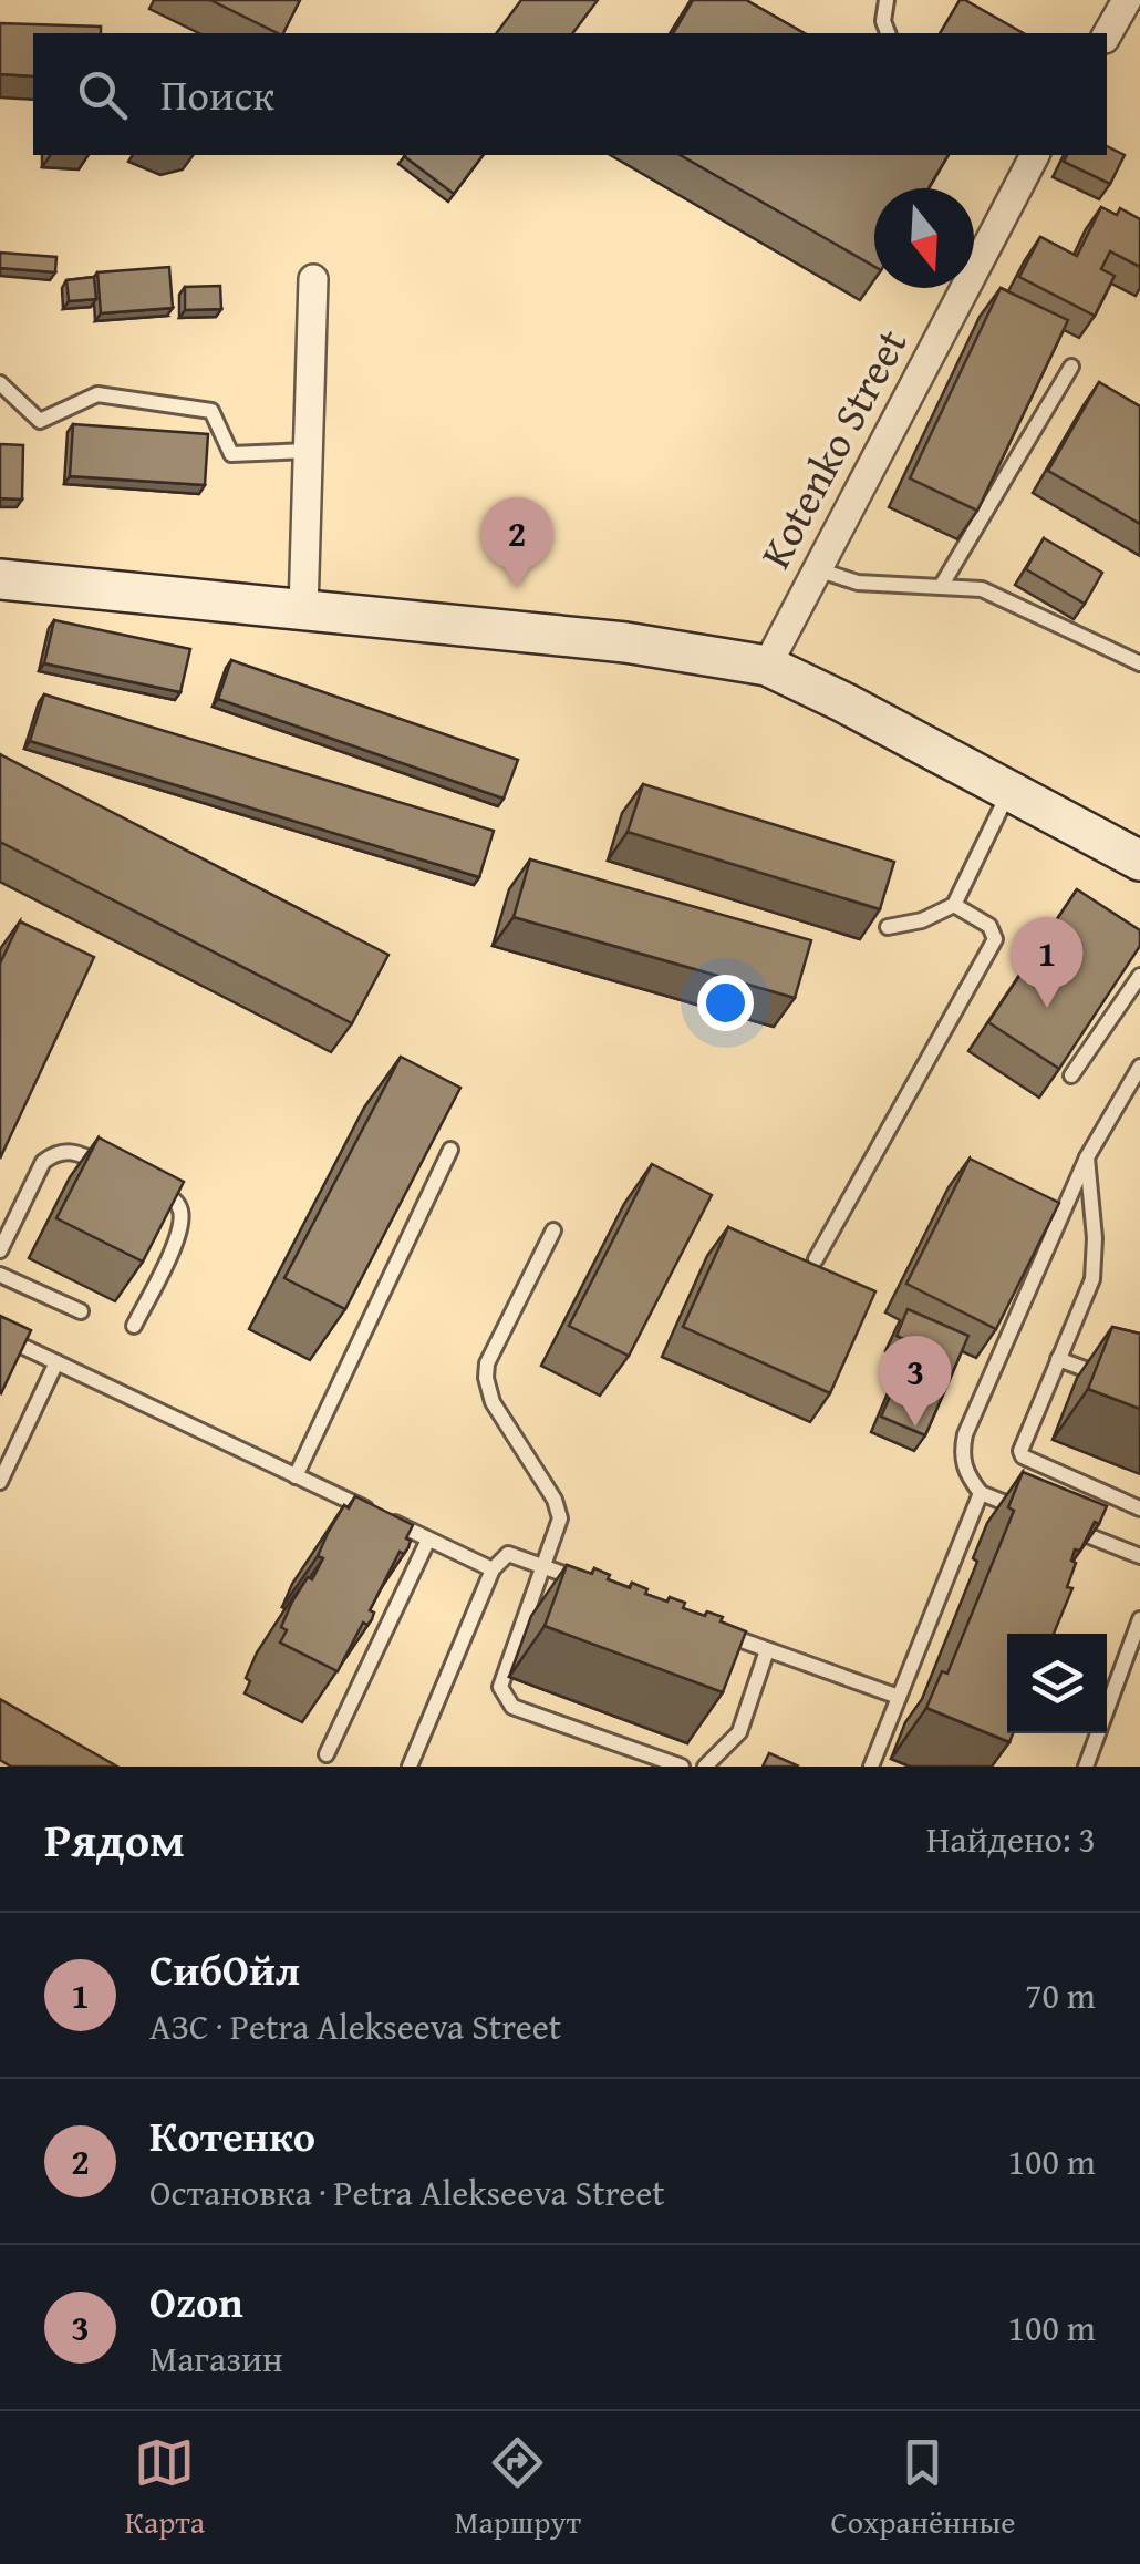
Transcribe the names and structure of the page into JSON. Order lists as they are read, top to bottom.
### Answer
{
  "streets": {
    "street": ["Kotenko Street"]
  },
  "north": "bottom",
  "page": {
    "search": "Поиск",
    "pins": ["2", "1", "3"],
    "heading": ["Рядом", "Найдено: 3"],
    "list": [
      {
        "mark": "1",
        "name": "СибОйл",
        "note": "АЗС · Petra Alekseeva Street",
        "value": "70 m"
      },
      {
        "mark": "2",
        "name": "Котенко",
        "note": "Остановка · Petra Alekseeva Street",
        "value": "100 m"
      },
      {
        "mark": "3",
        "name": "Ozon",
        "note": "Магазин",
        "value": "100 m"
      }
    ],
    "nav": ["Карта", "Маршрут", "Сохранённые"]
  }
}
